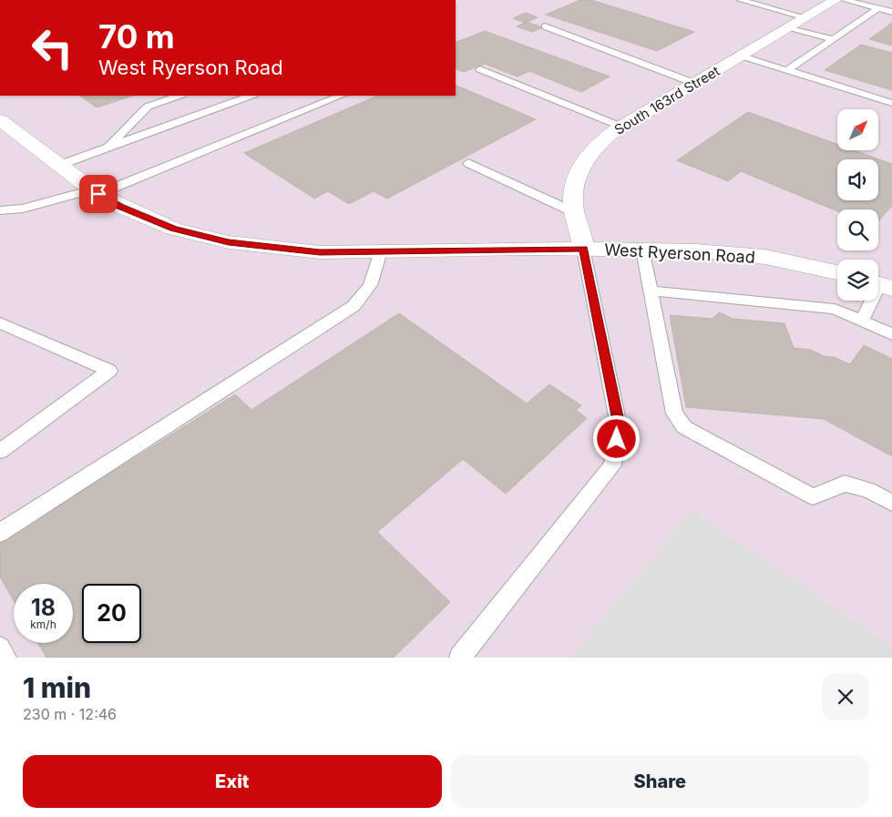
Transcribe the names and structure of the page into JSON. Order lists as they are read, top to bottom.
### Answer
{
  "streets": {
    "street": ["South 163rd Street", "West Ryerson Road"]
  },
  "crossings": [
    ["South 163rd Street", "West Ryerson Road"]
  ],
  "north": "top right",
  "page": {
    "turn": ["70 m", "West Ryerson Road"],
    "speed": "18 km/h",
    "limit": "20",
    "heading": ["1 min", "230 m · 12:46"],
    "buttons": ["Exit", "Share"]
  }
}
